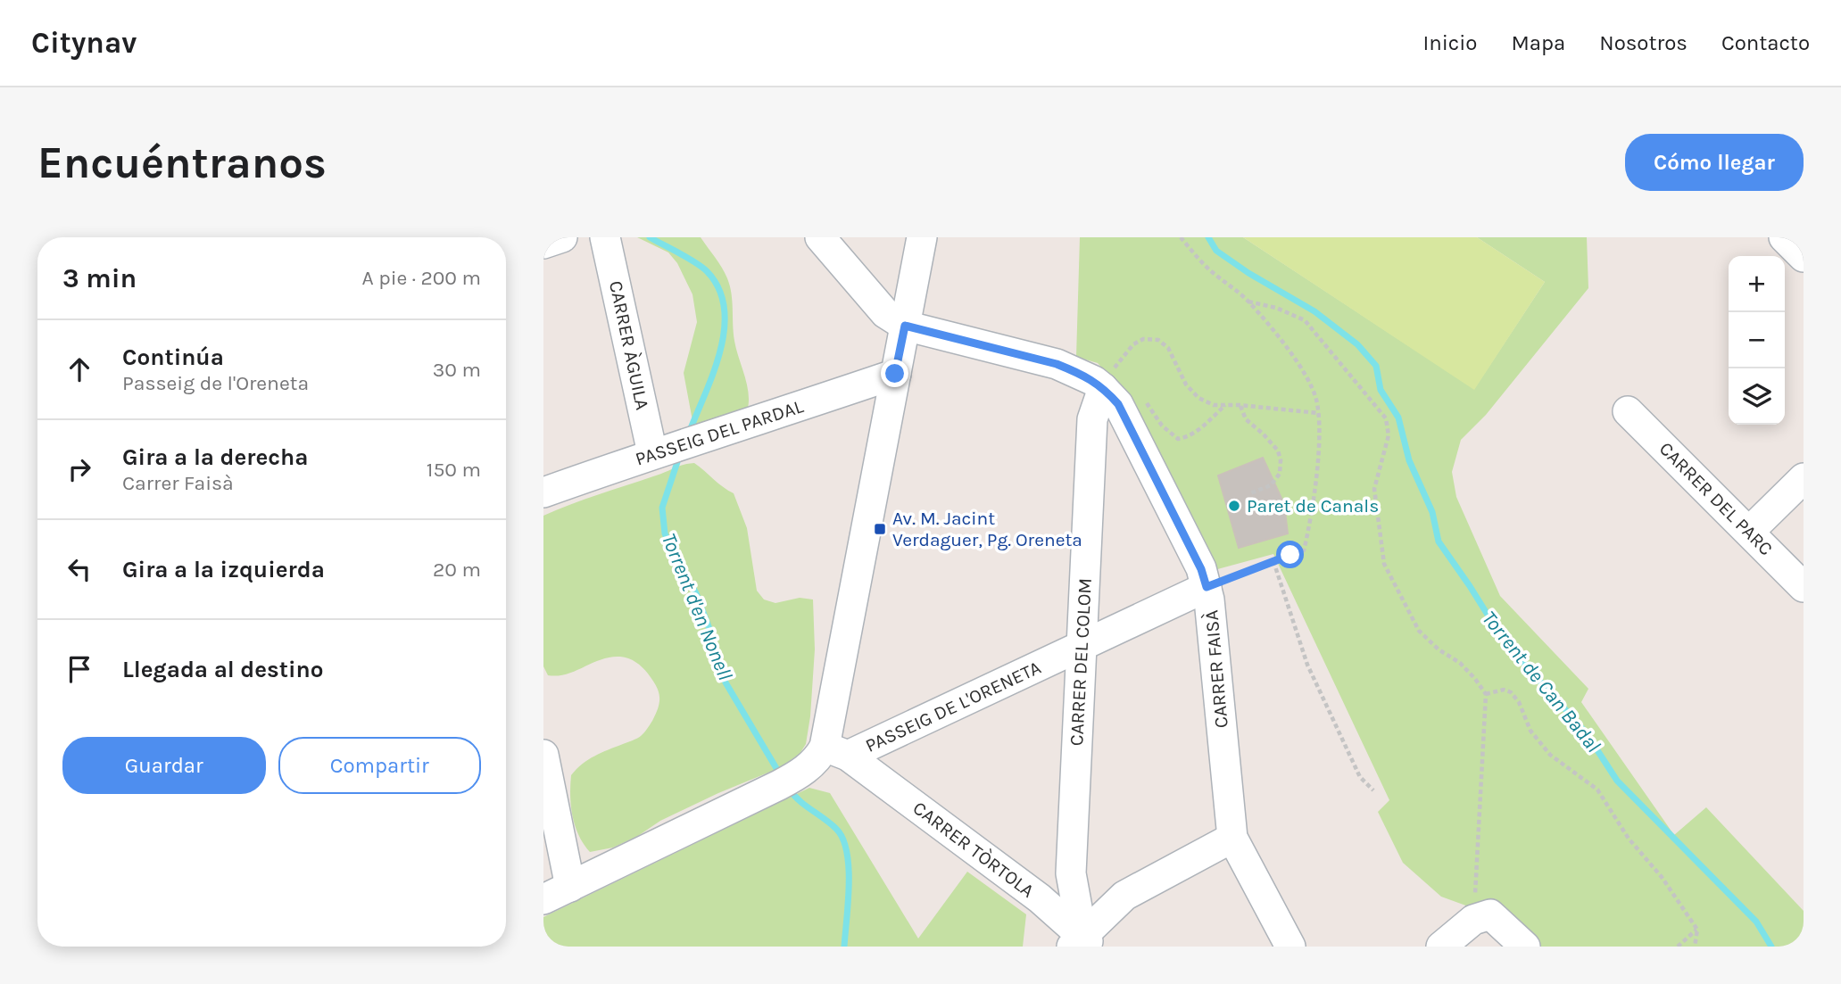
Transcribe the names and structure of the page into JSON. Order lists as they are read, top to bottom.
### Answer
{
  "streets": {
    "street": [
      "CARRER ÀGUILA",
      "PASSEIG DEL PARDAL",
      "CARRER DEL PARC",
      "CARRER DEL COLOM",
      "CARRER FAISÀ",
      "PASSEIG DE L'ORENETA",
      "CARRER TÒRTOLA"
    ]
  },
  "crossings": [
    ["CARRER ÀGUILA", "PASSEIG DEL PARDAL"],
    ["CARRER DEL COLOM", "CARRER FAISÀ"],
    ["CARRER DEL COLOM", "PASSEIG DE L'ORENETA"],
    ["CARRER DEL COLOM", "CARRER TÒRTOLA"],
    ["CARRER FAISÀ", "PASSEIG DE L'ORENETA"],
    ["PASSEIG DE L'ORENETA", "CARRER TÒRTOLA"]
  ],
  "water": ["Torrent d'en Nonell", "Torrent de Can Badal"],
  "places": {
    "other": ["Paret de Canals"],
    "transit": ["Av. M. Jacint Verdaguer, Pg. Oreneta"]
  },
  "page": {
    "header": "Citynav",
    "nav": [
      "Inicio",
      "Mapa",
      "Nosotros",
      "Contacto"
    ],
    "buttons": [
      "Cómo llegar",
      ["Guardar", "Compartir"]
    ],
    "title": "Encuéntranos",
    "heading": ["3 min", "A pie · 200 m"],
    "map_buttons": ["+", "−"],
    "list": [
      ["Continúa", "Passeig de l'Oreneta", "30 m"],
      ["Gira a la derecha", "Carrer Faisà", "150 m"],
      ["Gira a la izquierda", "20 m"],
      "Llegada al destino"
    ]
  }
}
